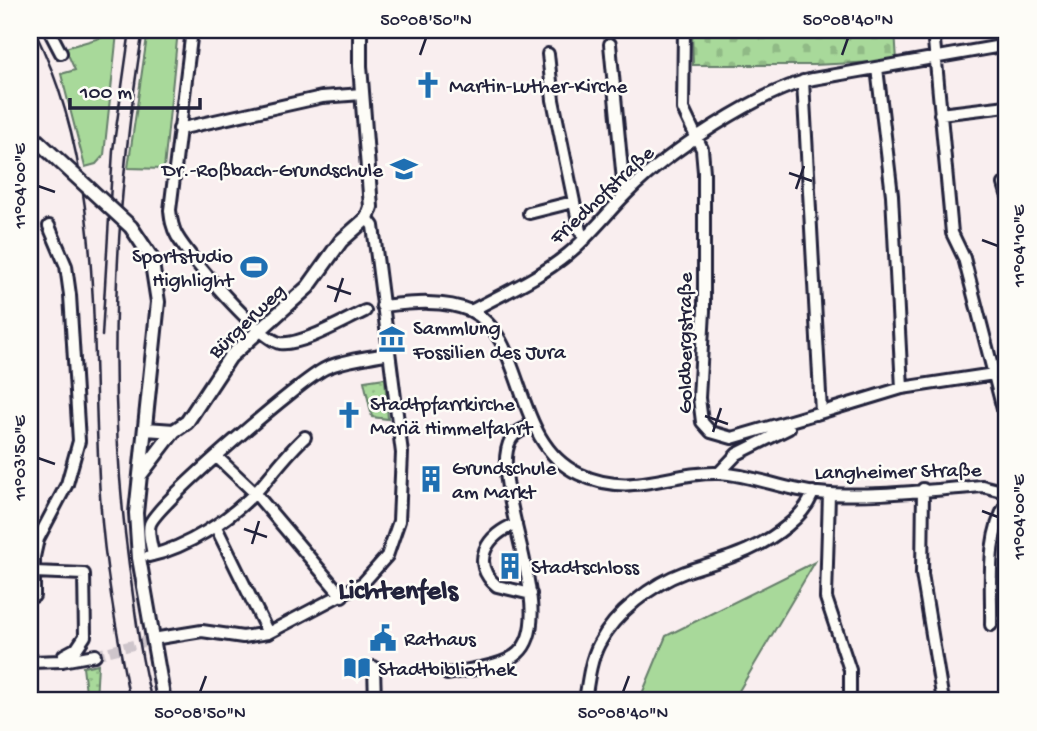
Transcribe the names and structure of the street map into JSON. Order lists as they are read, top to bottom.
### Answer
{
  "streets": {
    "street": [
      "Friedhofstraße",
      "Bürgerweg",
      "Goldbergstraße",
      "Langheimer Straße"
    ]
  },
  "crossings": [
    ["Friedhofstraße", "Goldbergstraße"],
    ["Friedhofstraße", "Langheimer Straße"]
  ],
  "districts": ["Lichtenfels"],
  "places": {
    "church": ["Martin-Luther-Kirche", "Stadtpfarrkirche Mariä Himmelfahrt"],
    "school or university": ["Dr.-Roßbach-Grundschule"],
    "sports": ["Sportstudio Highlight"],
    "museum": ["Sammlung Fossilien des Jura"],
    "building": ["Grundschule am Markt", "Stadtschloss"],
    "public building": ["Rathaus"],
    "library": ["Stadtbibliothek"]
  },
  "scale_bar": "100 m",
  "coordinates": [
    "50°08'50\"N",
    "50°08'40\"N",
    "11°04'00\"E",
    "11°04'10\"E",
    "11°03'50\"E"
  ]
}
